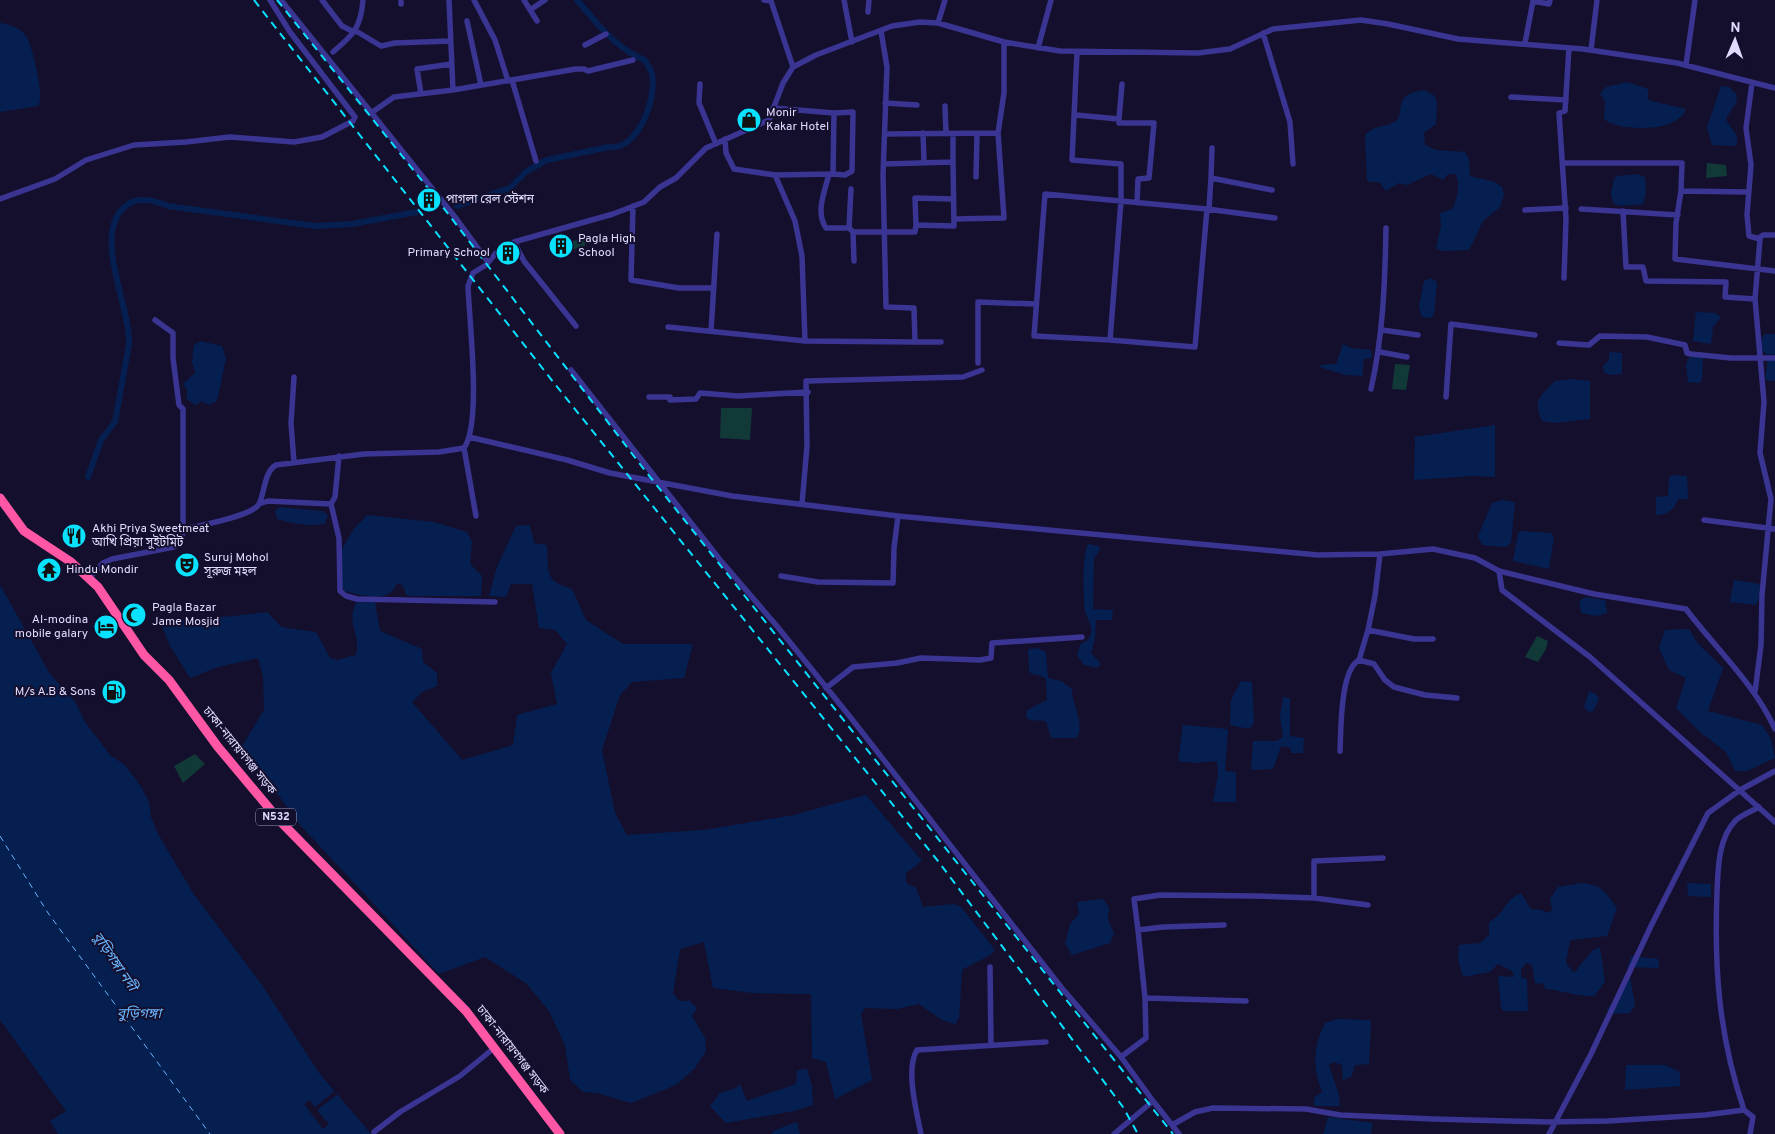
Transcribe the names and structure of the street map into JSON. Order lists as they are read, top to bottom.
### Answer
{
  "streets": {
    "highway": ["ঢাকা-নারায়ণগঞ্জ সড়ক", "N532"]
  },
  "water": ["বুড়িগঙ্গা নদী", "বুড়িগঙ্গা"],
  "places": {
    "shop": ["Monir Kakar Hotel"],
    "building": ["পাগলা রেল স্টেশন", "Pagla High School", "Primary School"],
    "restaurant": ["Akhi Priya Sweetmeat আখি প্রিয়া সুইটমিট"],
    "theatre": ["Suruj Mohol সূরুজ মহল"],
    "temple": ["Hindu Mondir"],
    "mosque": ["Pagla Bazar Jame Mosjid"],
    "hotel": ["Al-modina mobile galary"],
    "fuel station": ["M/s A.B & Sons"]
  },
  "north": "top"
}
